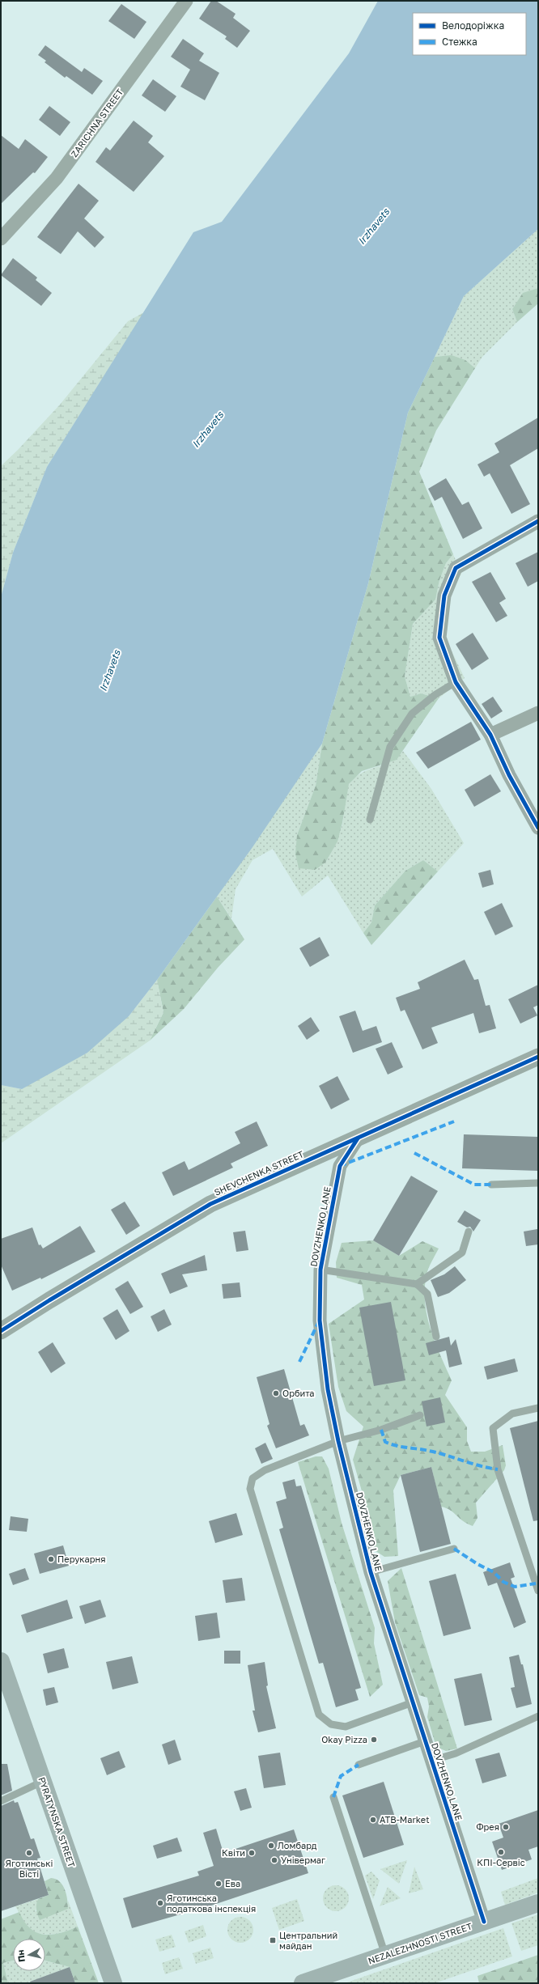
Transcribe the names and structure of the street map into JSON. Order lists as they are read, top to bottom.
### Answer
{
  "streets": {
    "main road": ["PYRATYNSKA STREET", "NEZALEZHNOSTI STREET"],
    "street": ["ZARICHNA STREET", "SHEVCHENKA STREET", "DOVZHENKO LANE"]
  },
  "crossings": [
    ["SHEVCHENKA STREET", "DOVZHENKO LANE"],
    ["DOVZHENKO LANE", "NEZALEZHNOSTI STREET"]
  ],
  "water": ["Irzhavets"],
  "places": {
    "other": [
      "Орбита",
      "Перукарня",
      "Okay Pizza",
      "ATB-Market",
      "Фрея",
      "Ломбард",
      "КПІ-Сервіс",
      "Яготинські Вісті",
      "Квіти",
      "Універмаг",
      "Ева",
      "Яготинська податкова інспекція"
    ],
    "transit": ["Центральний майдан"]
  },
  "legend": ["Велодоріжка", "Стежка"],
  "north": "left"
}
